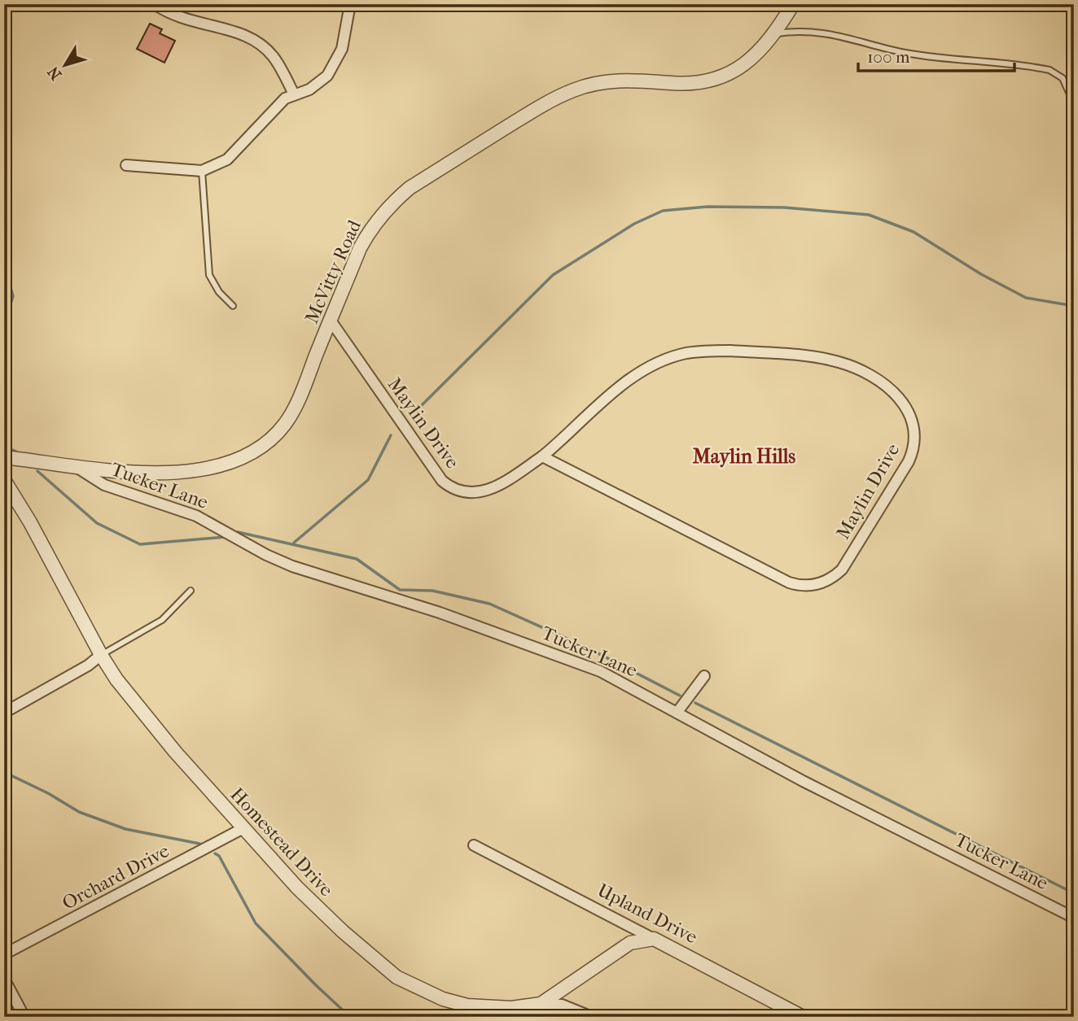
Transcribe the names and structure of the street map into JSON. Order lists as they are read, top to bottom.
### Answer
{
  "streets": {
    "street": [
      "McVitty Road",
      "Maylin Drive",
      "Tucker Lane",
      "Homestead Drive",
      "Orchard Drive",
      "Upland Drive"
    ]
  },
  "crossings": [
    ["McVitty Road", "Maylin Drive"],
    ["McVitty Road", "Tucker Lane"],
    ["Homestead Drive", "Orchard Drive"],
    ["Homestead Drive", "Upland Drive"]
  ],
  "districts": ["Maylin Hills"],
  "scale_bar": "100 m",
  "north": "bottom left"
}
